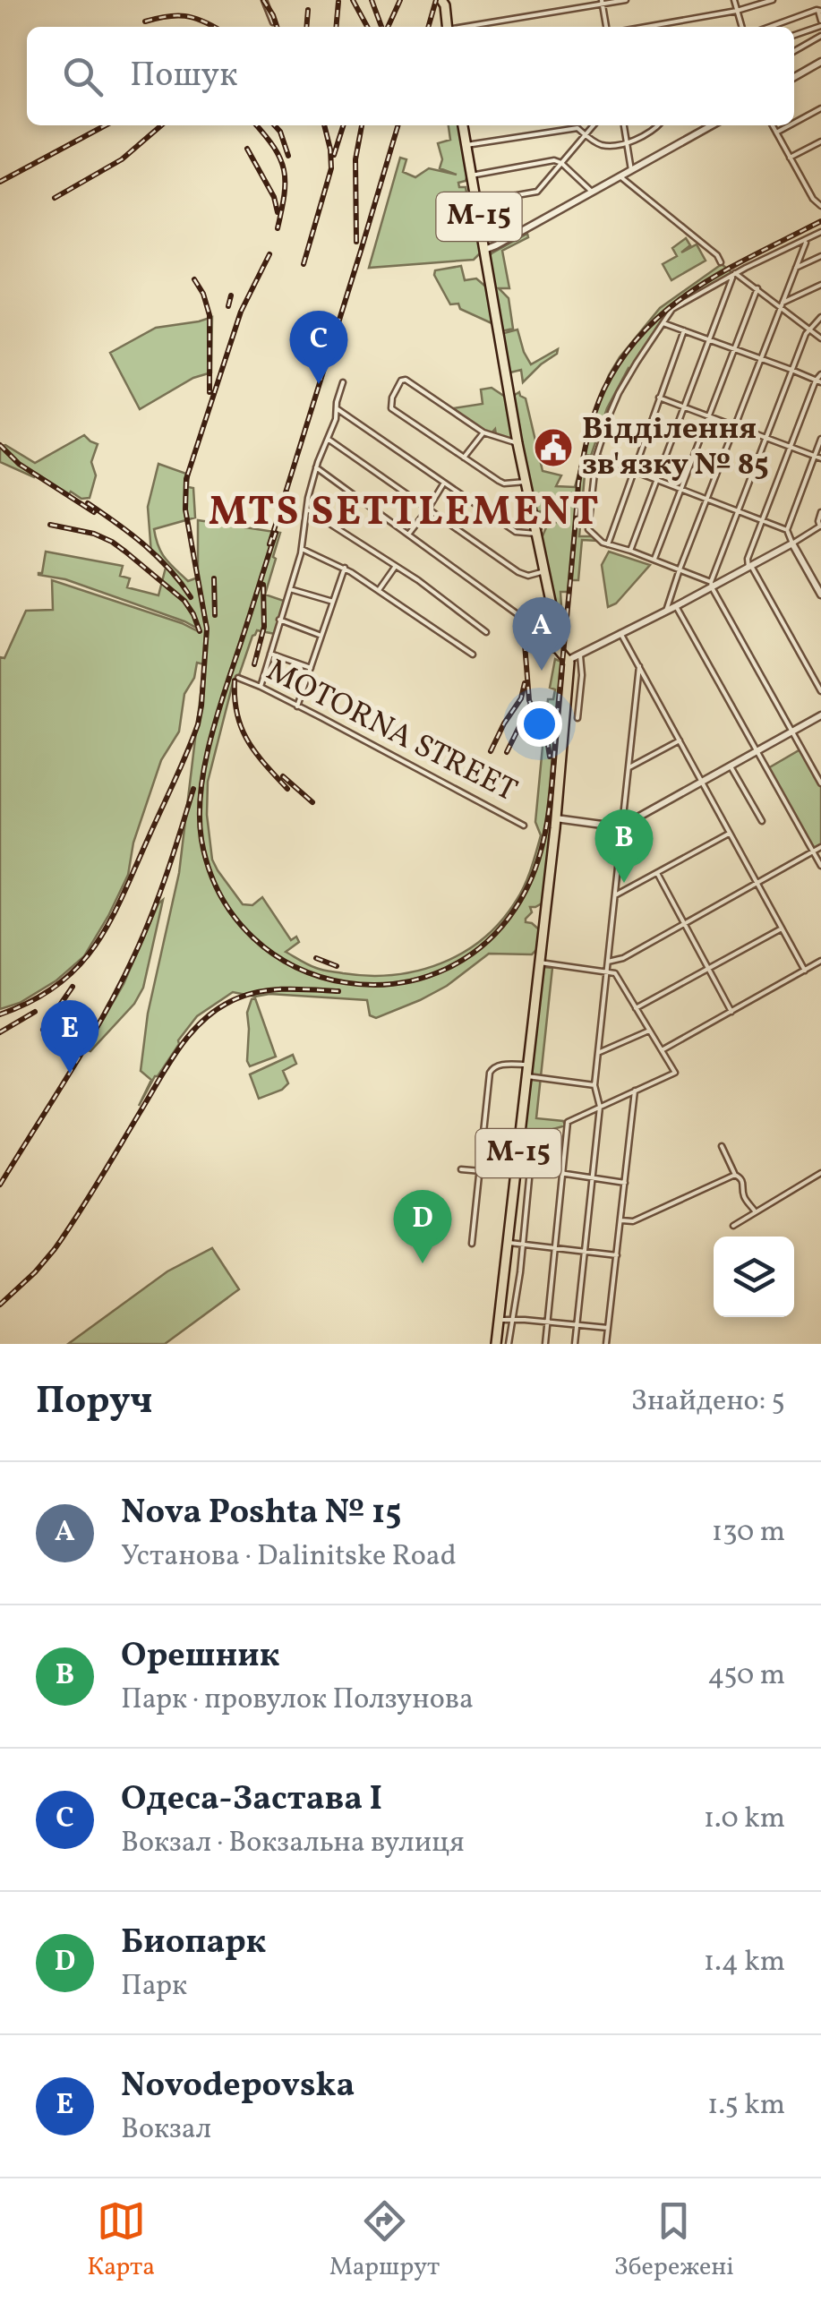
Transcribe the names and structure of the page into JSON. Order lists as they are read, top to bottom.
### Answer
{
  "streets": {
    "main road": ["М-15"],
    "street": ["MOTORNA STREET"]
  },
  "districts": ["MTS SETTLEMENT"],
  "places": {
    "public building": ["Відділення зв'язку № 85"]
  },
  "page": {
    "search": "Пошук",
    "pins": [
      "C",
      "A",
      "B",
      "E",
      "D"
    ],
    "heading": ["Поруч", "Знайдено: 5"],
    "list": [
      {
        "mark": "A",
        "name": "Nova Poshta № 15",
        "note": "Установа · Dalinitske Road",
        "value": "130 m"
      },
      {
        "mark": "B",
        "name": "Орешник",
        "note": "Парк · провулок Ползунова",
        "value": "450 m"
      },
      {
        "mark": "C",
        "name": "Одеса-Застава I",
        "note": "Вокзал · Вокзальна вулиця",
        "value": "1.0 km"
      },
      {
        "mark": "D",
        "name": "Биопарк",
        "note": "Парк",
        "value": "1.4 km"
      },
      {
        "mark": "E",
        "name": "Novodepovska",
        "note": "Вокзал",
        "value": "1.5 km"
      }
    ],
    "nav": ["Карта", "Маршрут", "Збережені"]
  }
}
